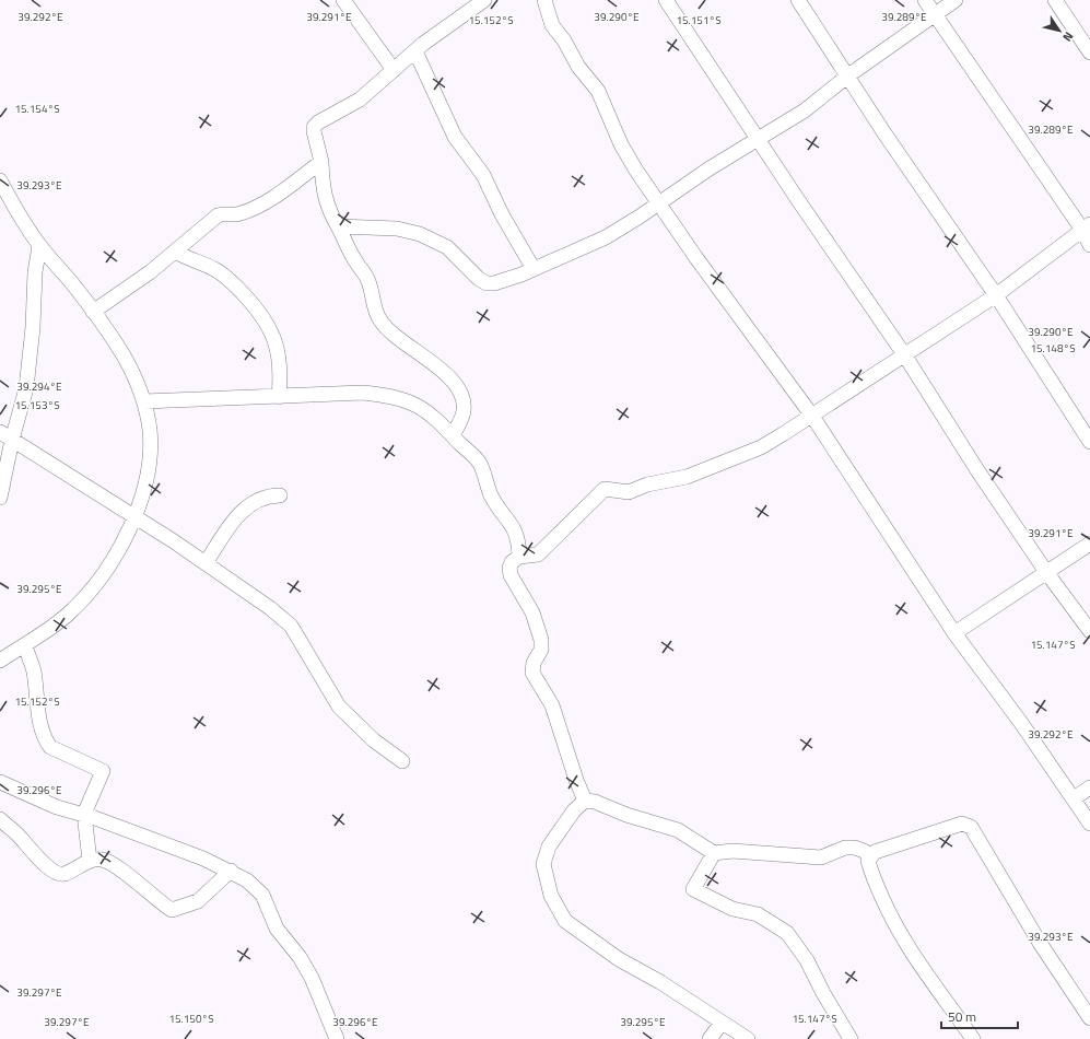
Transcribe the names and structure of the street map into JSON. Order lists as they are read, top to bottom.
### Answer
{
  "scale_bar": "50 m",
  "north": "bottom right",
  "coordinates": [
    "39.292°E",
    "39.289°E",
    "39.291°E",
    "39.290°E",
    "15.152°S",
    "15.151°S",
    "15.154°S",
    "39.293°E",
    "15.148°S",
    "39.294°E",
    "15.153°S",
    "39.295°E",
    "15.147°S",
    "39.296°E",
    "39.297°E",
    "15.150°S"
  ]
}
